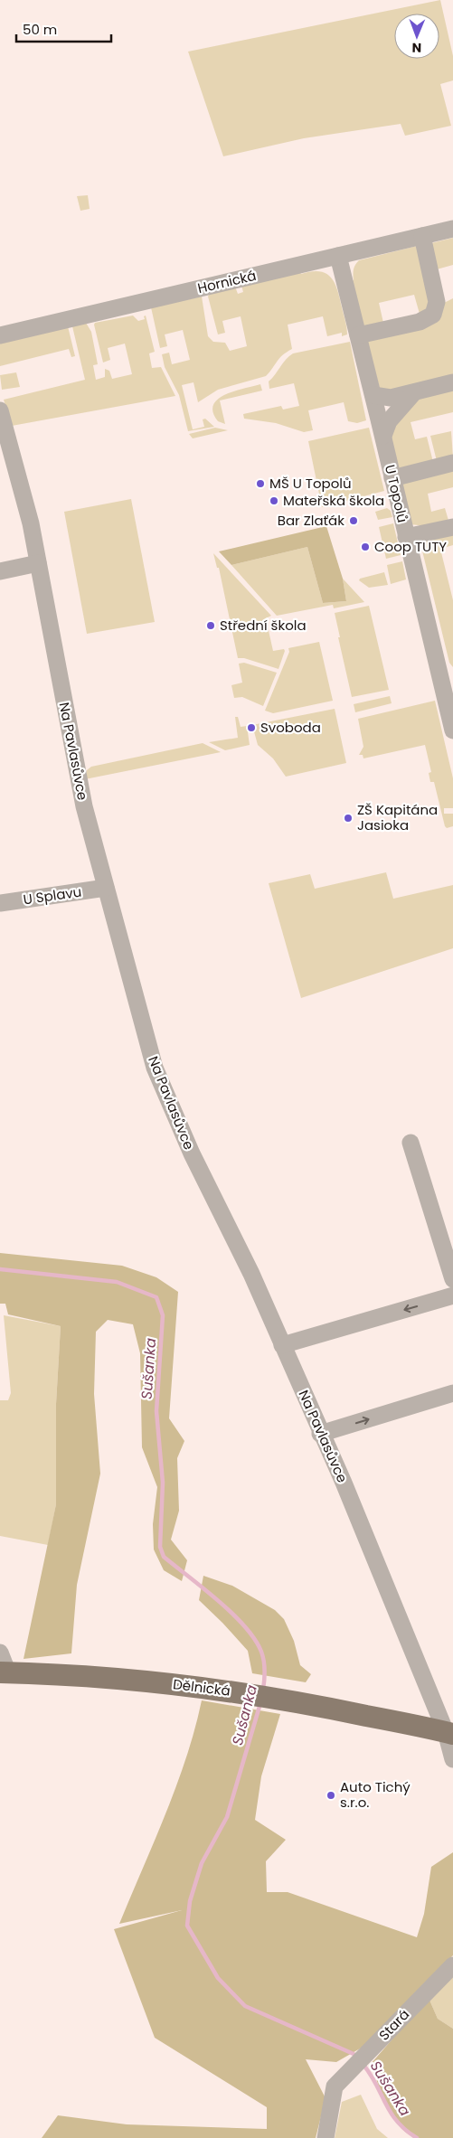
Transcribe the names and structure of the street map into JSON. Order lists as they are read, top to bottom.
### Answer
{
  "streets": {
    "main road": ["Dělnická"],
    "street": [
      "Hornická",
      "U Topolů",
      "Na Pavlasůvce",
      "U Splavu",
      "Stará"
    ]
  },
  "crossings": [
    ["Hornická", "U Topolů"],
    ["Na Pavlasůvce", "U Splavu"],
    ["Na Pavlasůvce", "Dělnická"]
  ],
  "water": ["Sušanka"],
  "places": [
    "MŠ U Topolů",
    "Mateřská škola",
    "Bar Zlaťák",
    "Coop TUTY",
    "Střední škola",
    "Svoboda",
    "ZŠ Kapitána Jasioka",
    "Auto Tichý s.r.o."
  ],
  "scale_bar": "50 m",
  "north": "bottom"
}
